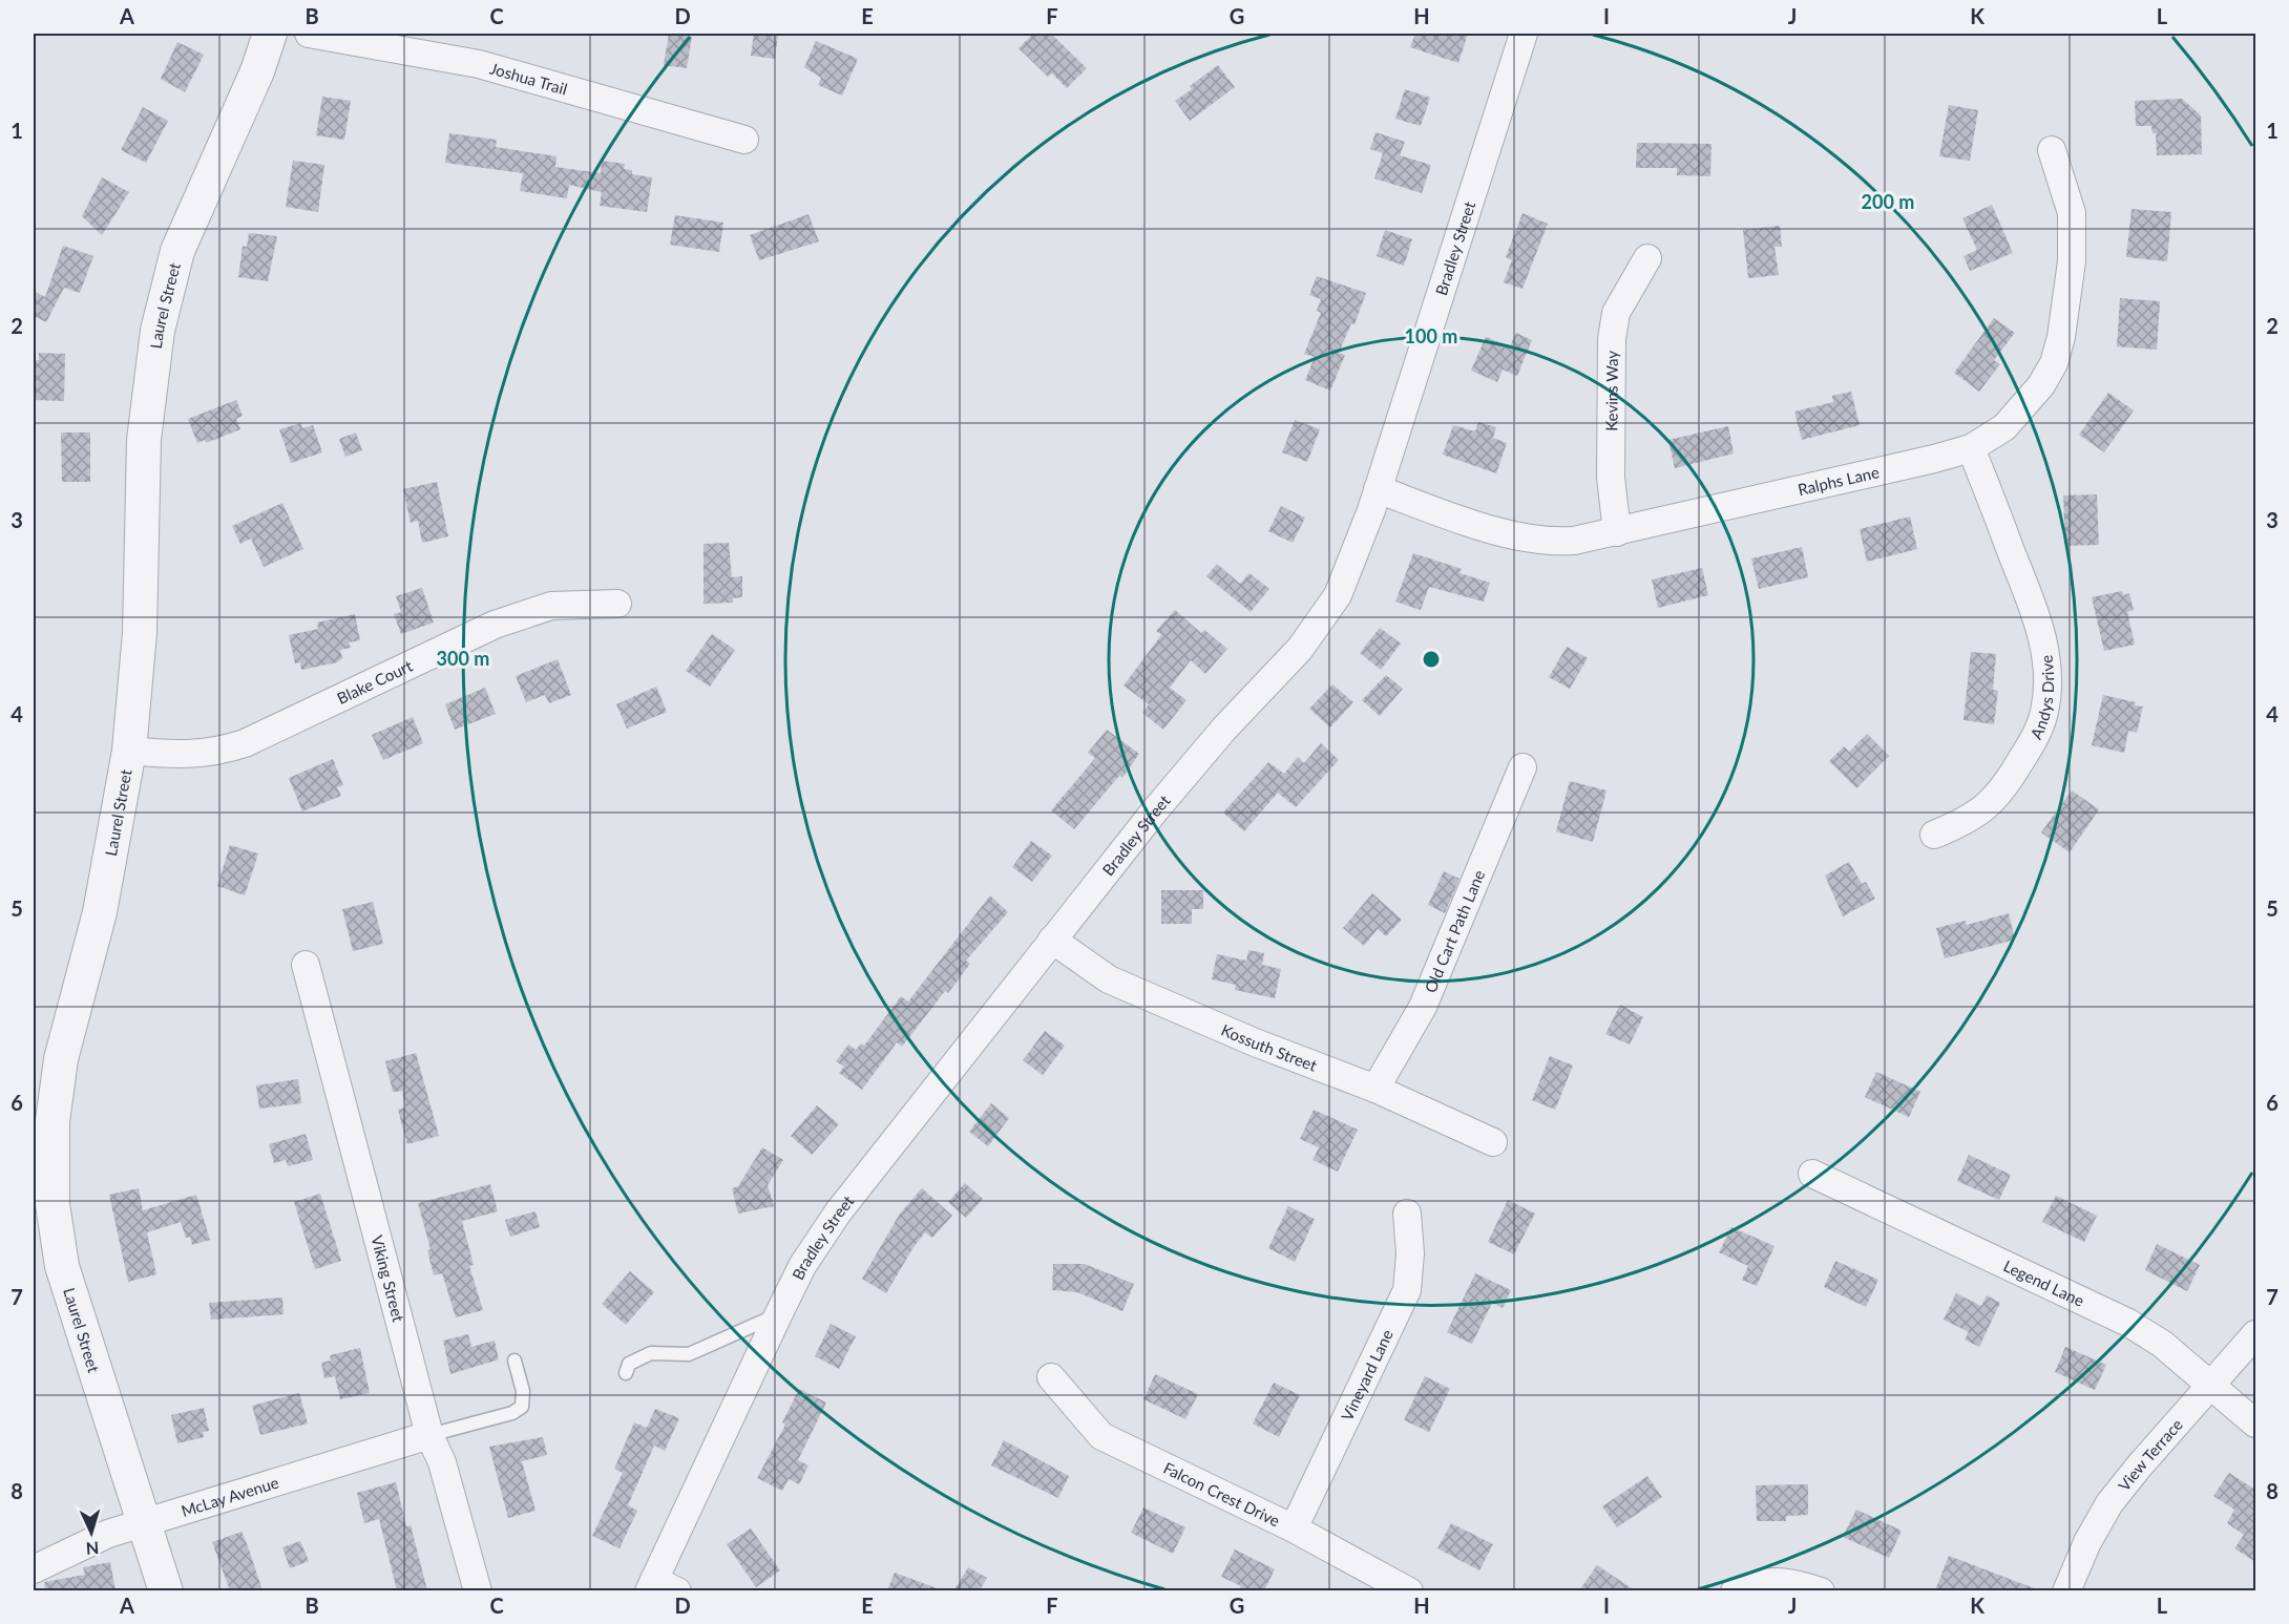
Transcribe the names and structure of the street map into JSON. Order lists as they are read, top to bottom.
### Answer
{
  "streets": {
    "street": [
      "Joshua Trail",
      "Bradley Street",
      "Laurel Street",
      "Kevins Way",
      "Ralphs Lane",
      "Blake Court",
      "Andys Drive",
      "Old Cart Path Lane",
      "Kossuth Street",
      "Viking Street",
      "Legend Lane",
      "Vineyard Lane",
      "View Terrace",
      "Falcon Crest Drive",
      "McLay Avenue"
    ]
  },
  "crossings": [
    ["Bradley Street", "Ralphs Lane"],
    ["Bradley Street", "Kossuth Street"],
    ["Laurel Street", "Blake Court"],
    ["Laurel Street", "McLay Avenue"],
    ["Kevins Way", "Ralphs Lane"],
    ["Ralphs Lane", "Andys Drive"],
    ["Old Cart Path Lane", "Kossuth Street"],
    ["Viking Street", "McLay Avenue"],
    ["Legend Lane", "View Terrace"],
    ["Vineyard Lane", "Falcon Crest Drive"]
  ],
  "north": "bottom",
  "grid": {
    "columns": [
      "A",
      "B",
      "C",
      "D",
      "E",
      "F",
      "G",
      "H",
      "I",
      "J",
      "K",
      "L"
    ],
    "rows": [
      "1",
      "2",
      "3",
      "4",
      "5",
      "6",
      "7",
      "8"
    ]
  },
  "rings": ["200 m", "100 m", "300 m"]
}
